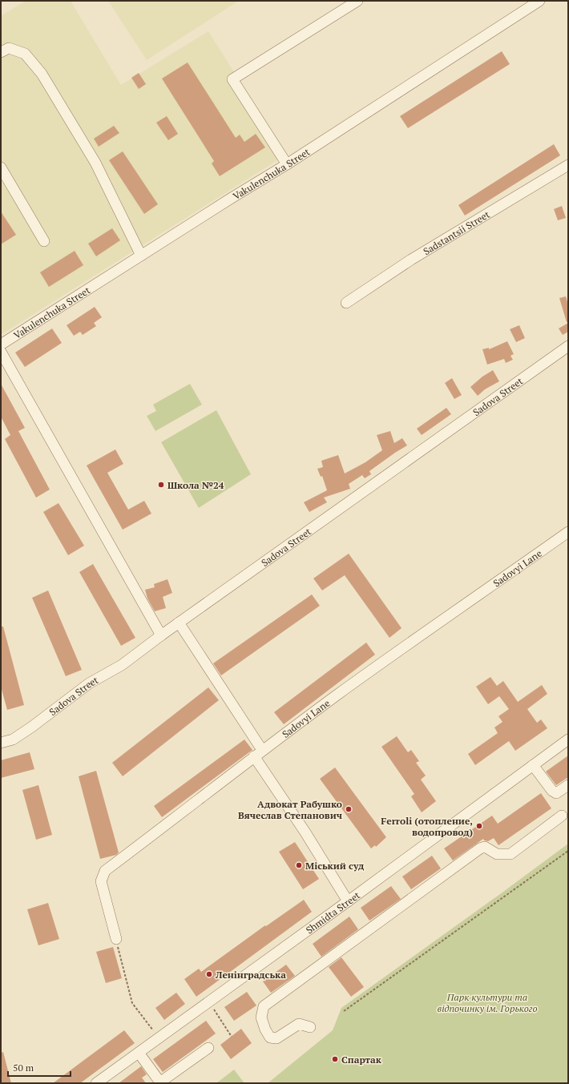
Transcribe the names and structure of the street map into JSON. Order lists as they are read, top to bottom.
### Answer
{
  "streets": {
    "street": [
      "Vakulenchuka Street",
      "Sadstantsii Street",
      "Sadova Street",
      "Sadovyi Lane",
      "Shmidta Street"
    ]
  },
  "parks": ["Парк культури та відпочинку ім. Горького"],
  "places": [
    "Школа №24",
    "Адвокат Рабушко Вячеслав Степанович",
    "Ferroli (отопление, водопровод)",
    "Міський суд",
    "Ленінградська",
    "Спартак"
  ],
  "scale_bar": "50 m"
}
